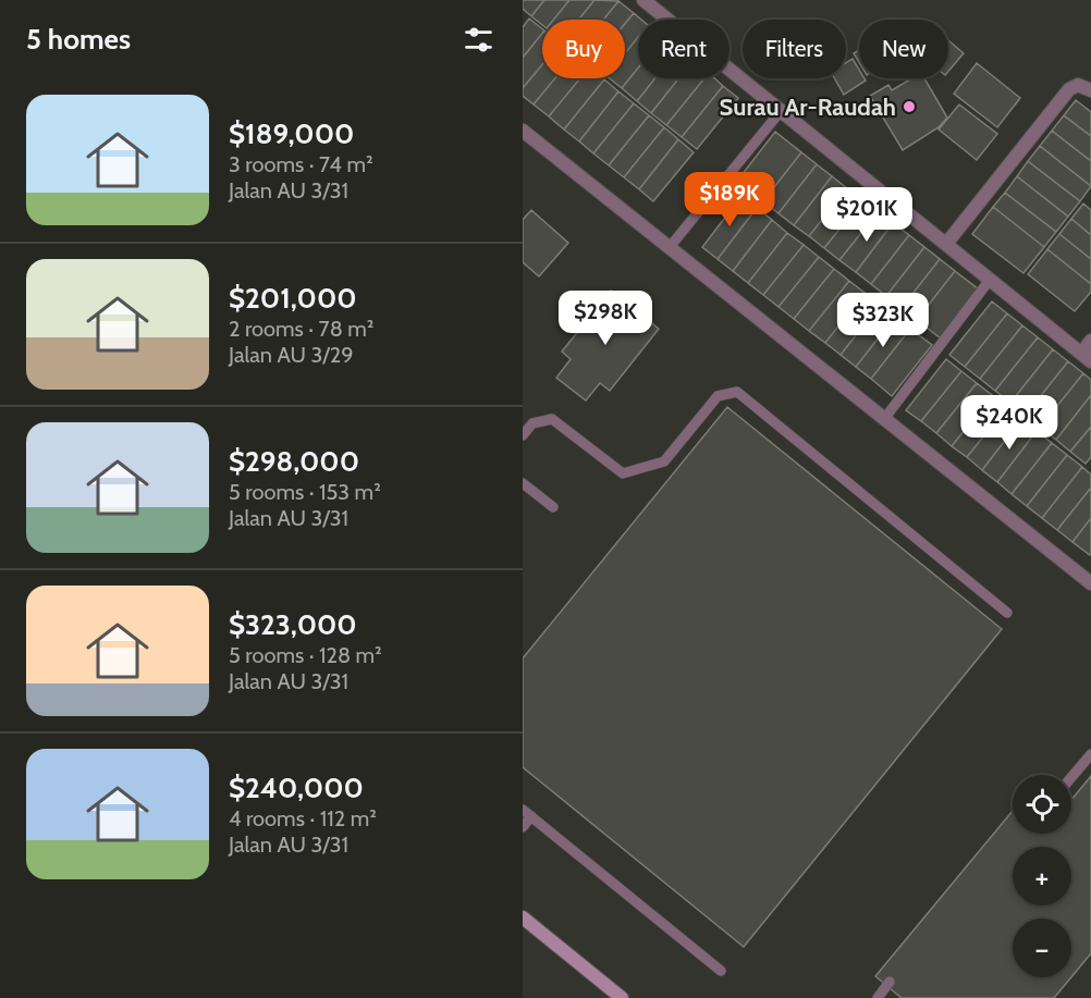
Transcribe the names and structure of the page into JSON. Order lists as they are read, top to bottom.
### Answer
{
  "places": ["Surau Ar-Raudah"],
  "page": {
    "heading": "5 homes",
    "chip": [
      "Buy",
      "Rent",
      "Filters",
      "New"
    ],
    "list": [
      {
        "name": "$189,000",
        "note": "3 rooms · 74 m² · Jalan AU 3/31"
      },
      {
        "name": "$201,000",
        "note": "2 rooms · 78 m² · Jalan AU 3/29"
      },
      {
        "name": "$298,000",
        "note": "5 rooms · 153 m² · Jalan AU 3/31"
      },
      {
        "name": "$323,000",
        "note": "5 rooms · 128 m² · Jalan AU 3/31"
      },
      {
        "name": "$240,000",
        "note": "4 rooms · 112 m² · Jalan AU 3/31"
      }
    ],
    "price": [
      "$189K",
      "$201K",
      "$298K",
      "$323K",
      "$240K"
    ],
    "map_buttons": ["+", "−"]
  }
}
